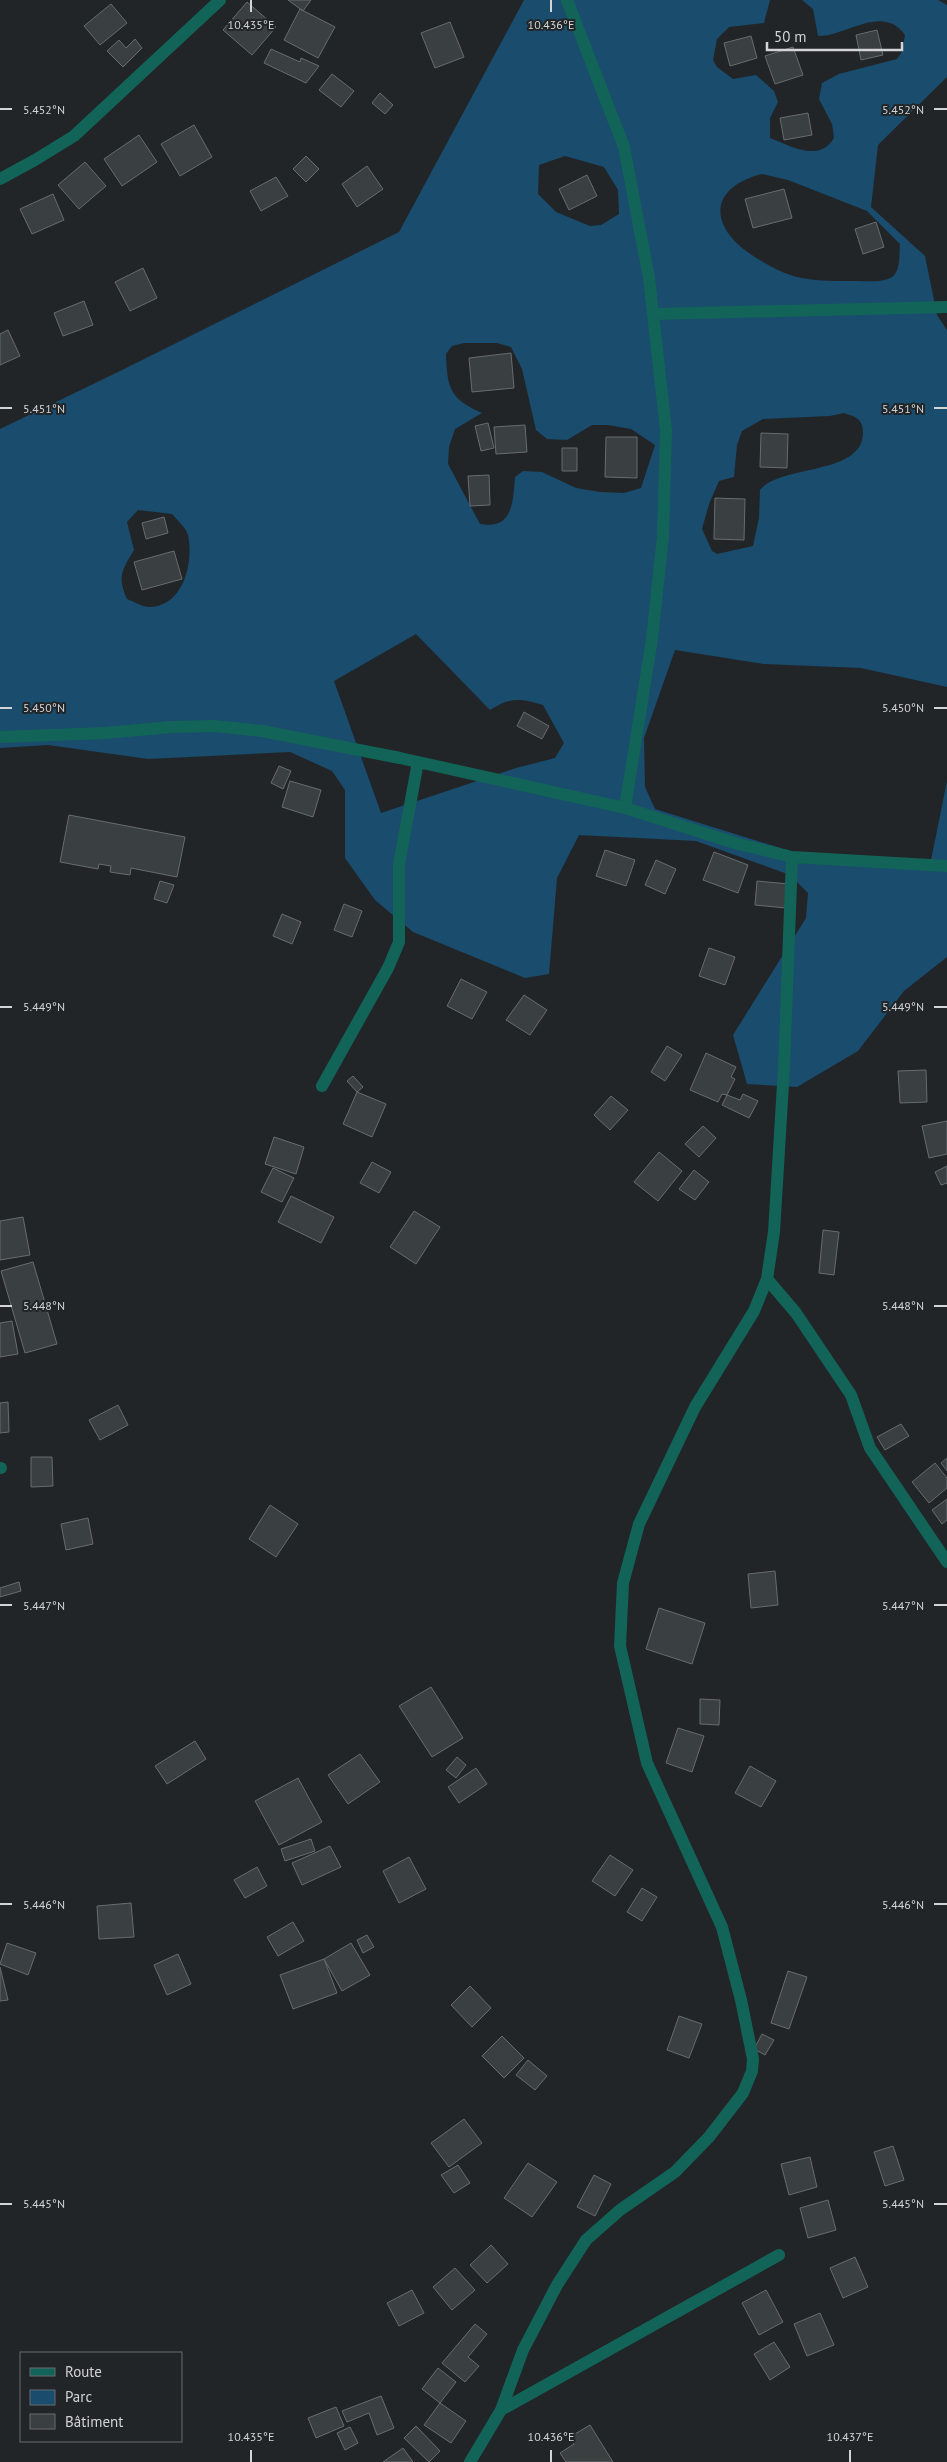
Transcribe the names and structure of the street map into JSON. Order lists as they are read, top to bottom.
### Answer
{
  "legend": ["Route", "Parc", "Bâtiment"],
  "scale_bar": "50 m",
  "coordinates": [
    "10.435°E",
    "10.436°E",
    "5.452°N",
    "5.451°N",
    "5.450°N",
    "5.449°N",
    "5.448°N",
    "5.447°N",
    "5.446°N",
    "5.445°N",
    "10.437°E"
  ]
}
